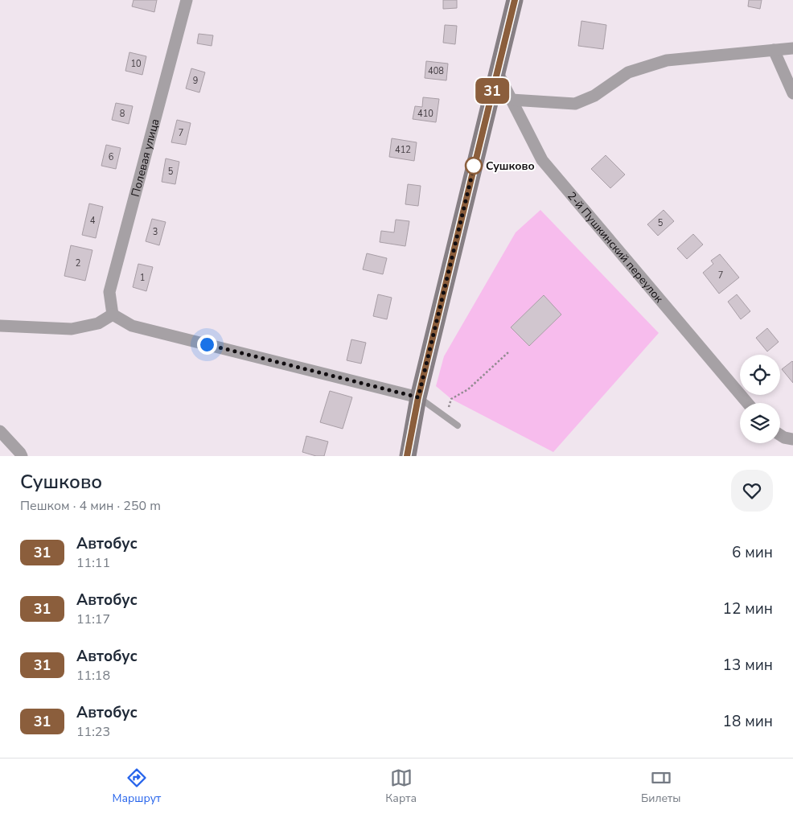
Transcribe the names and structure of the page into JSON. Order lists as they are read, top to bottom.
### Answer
{
  "streets": {
    "street": ["Полевая улица", "2-й Пушкинский переулок"]
  },
  "places": ["Сушково"],
  "lines": ["bus line 31"],
  "house_numbers": [
    "10",
    "408",
    "9",
    "8",
    "410",
    "7",
    "412",
    "6",
    "5",
    "4",
    "5",
    "3",
    "2",
    "7",
    "1"
  ],
  "page": {
    "on_map": "31",
    "heading": ["Сушково", "Пешком · 4 мин · 250 m"],
    "list": [
      {
        "mark": "31",
        "name": "Автобус",
        "note": "11:11",
        "value": "6 мин"
      },
      {
        "mark": "31",
        "name": "Автобус",
        "note": "11:17",
        "value": "12 мин"
      },
      {
        "mark": "31",
        "name": "Автобус",
        "note": "11:18",
        "value": "13 мин"
      },
      {
        "mark": "31",
        "name": "Автобус",
        "note": "11:23",
        "value": "18 мин"
      }
    ],
    "tabs": ["Маршрут", "Карта", "Билеты"]
  }
}
